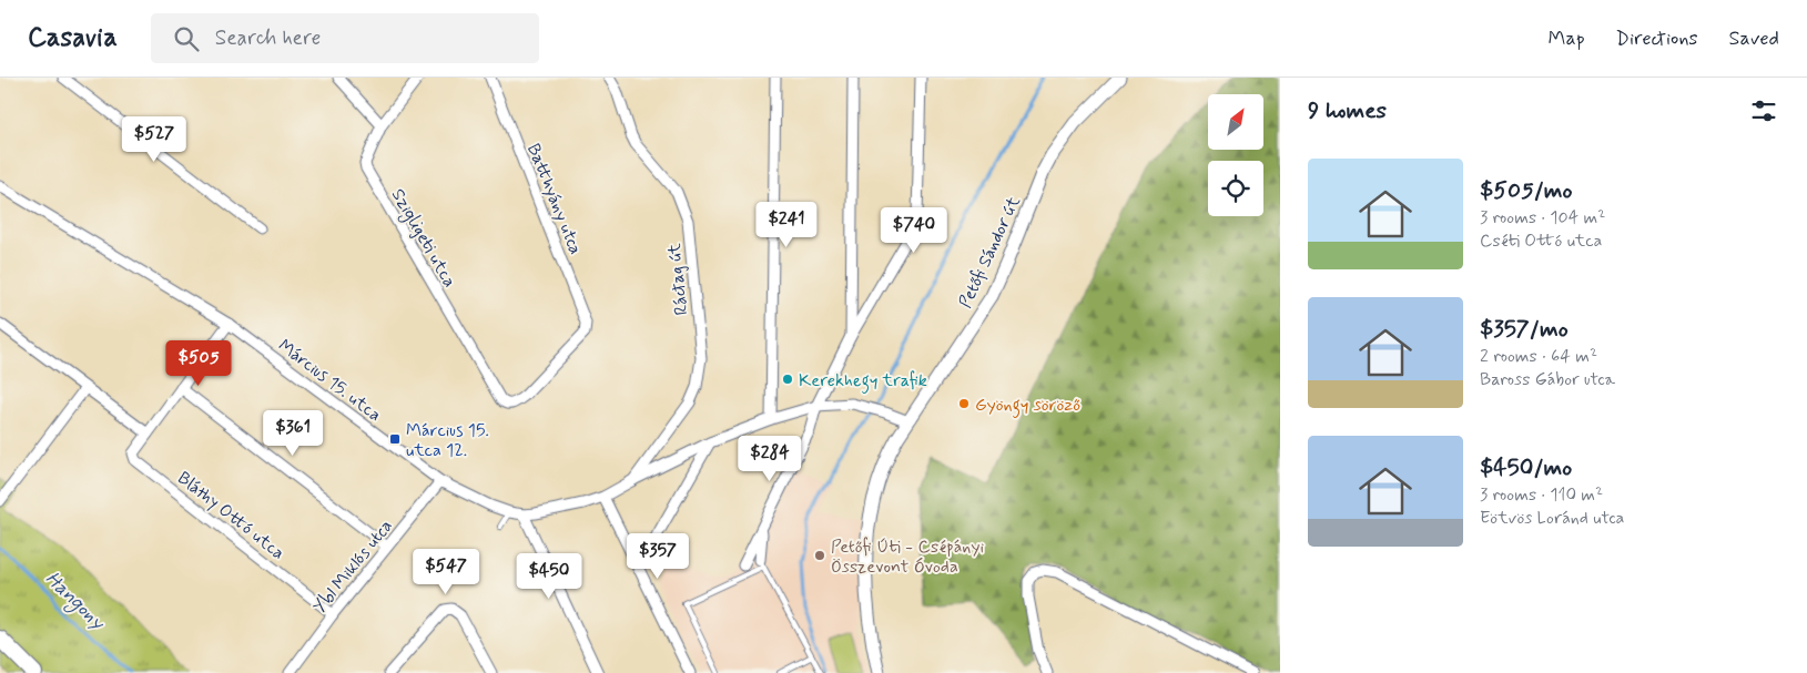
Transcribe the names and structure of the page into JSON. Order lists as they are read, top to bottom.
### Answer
{
  "streets": {
    "street": [
      "Batthyány utca",
      "Szigligeti utca",
      "Petőfi Sándor út",
      "Ráctag út",
      "Március 15. utca",
      "Bláthy Ottó utca",
      "Ybl Miklós utca"
    ]
  },
  "crossings": [
    ["Batthyány utca", "Szigligeti utca"],
    ["Petőfi Sándor út", "Március 15. utca"],
    ["Ráctag út", "Március 15. utca"],
    ["Március 15. utca", "Ybl Miklós utca"],
    ["Bláthy Ottó utca", "Ybl Miklós utca"]
  ],
  "water": ["Hangony"],
  "places": {
    "other": ["Kerekhegy trafik", "Gyöngy söröző", "Petőfi Úti - Csépányi Összevont Óvoda"],
    "transit": ["Március 15. utca 12."]
  },
  "north": "top right",
  "page": {
    "header": "Casavia",
    "search": "Search here",
    "nav": ["Map", "Directions", "Saved"],
    "heading": "9 homes",
    "price": [
      "$527",
      "$241",
      "$740",
      "$505",
      "$361",
      "$284",
      "$357",
      "$547",
      "$450"
    ],
    "list": [
      {
        "name": "$505/mo",
        "note": "3 rooms · 104 m² · Cséti Ottó utca"
      },
      {
        "name": "$357/mo",
        "note": "2 rooms · 64 m² · Baross Gábor utca"
      },
      {
        "name": "$450/mo",
        "note": "3 rooms · 110 m² · Eötvös Loránd utca"
      }
    ]
  }
}
